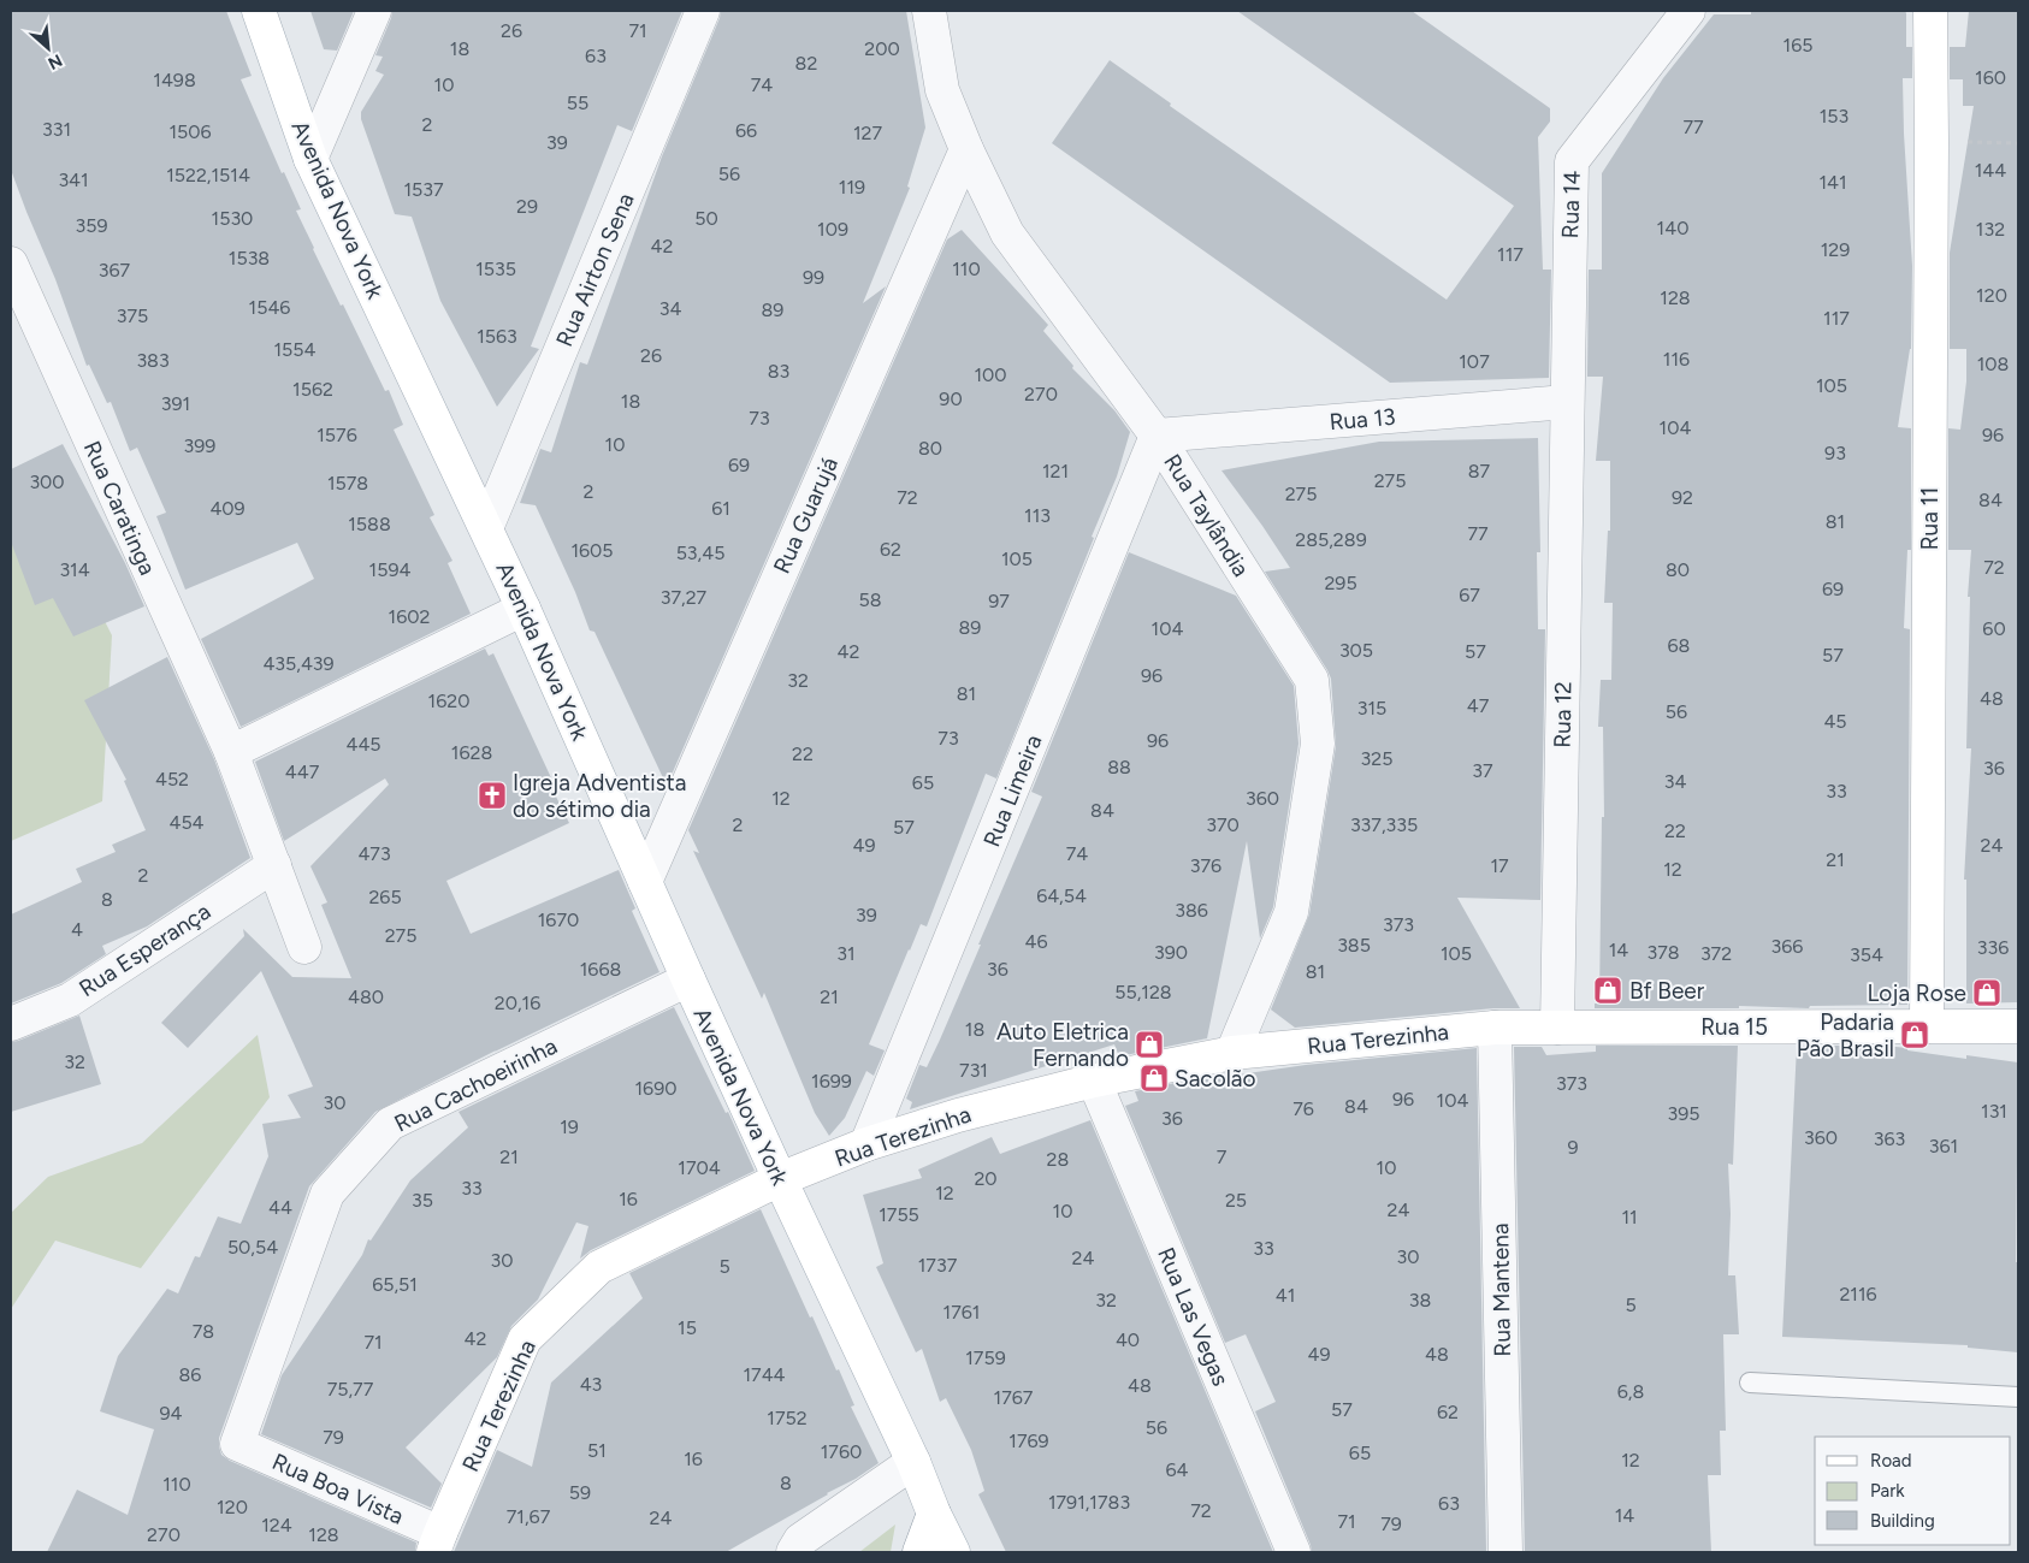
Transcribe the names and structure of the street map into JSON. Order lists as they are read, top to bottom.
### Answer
{
  "streets": {
    "main road": [
      "Avenida Nova York",
      "Rua 11",
      "Rua 15",
      "Rua Terezinha"
    ],
    "street": [
      "Rua 14",
      "Rua Airton Sena",
      "Rua 13",
      "Rua Caratinga",
      "Rua Guarujá",
      "Rua Taylândia",
      "Rua 12",
      "Rua Limeira",
      "Rua Esperança",
      "Rua Cachoeirinha",
      "Rua Mantena",
      "Rua Las Vegas",
      "Rua Boa Vista"
    ]
  },
  "crossings": [
    ["Rua 14", "Rua 13"],
    ["Rua 14", "Rua 12"],
    ["Avenida Nova York", "Rua Airton Sena"],
    ["Avenida Nova York", "Rua Guarujá"],
    ["Avenida Nova York", "Rua Terezinha"],
    ["Avenida Nova York", "Rua Cachoeirinha"],
    ["Rua 13", "Rua Taylândia"],
    ["Rua 13", "Rua 12"],
    ["Rua 13", "Rua Limeira"],
    ["Rua Caratinga", "Rua Esperança"],
    ["Rua Guarujá", "Rua Taylândia"],
    ["Rua Taylândia", "Rua Limeira"],
    ["Rua Taylândia", "Rua Terezinha"],
    ["Rua 11", "Rua 15"],
    ["Rua 12", "Rua 15"],
    ["Rua 12", "Rua Terezinha"],
    ["Rua Limeira", "Rua Terezinha"],
    ["Rua 15", "Rua Terezinha"],
    ["Rua Terezinha", "Rua Mantena"],
    ["Rua Terezinha", "Rua Las Vegas"],
    ["Rua Terezinha", "Rua Boa Vista"],
    ["Rua Cachoeirinha", "Rua Boa Vista"]
  ],
  "places": {
    "church": ["Igreja Adventista do sétimo dia"],
    "shop": [
      "Bf Beer",
      "Loja Rose",
      "Padaria Pão Brasil",
      "Auto Eletrica Fernando",
      "Sacolão"
    ]
  },
  "house_numbers": [
    "26",
    "71",
    "165",
    "18",
    "200",
    "63",
    "82",
    "160",
    "1498",
    "10",
    "74",
    "55",
    "153",
    "2",
    "77",
    "331",
    "66",
    "1506",
    "127",
    "39",
    "144",
    "56",
    "1522,1514",
    "341",
    "141",
    "119",
    "1537",
    "29",
    "1530",
    "50",
    "359",
    "140",
    "109",
    "132",
    "42",
    "129",
    "117",
    "1538",
    "1535",
    "110",
    "367",
    "99",
    "120",
    "128",
    "1546",
    "34",
    "89",
    "375",
    "117",
    "1563",
    "1554",
    "26",
    "116",
    "383",
    "107",
    "108",
    "83",
    "100",
    "105",
    "1562",
    "270",
    "90",
    "18",
    "391",
    "73",
    "104",
    "1576",
    "96",
    "10",
    "399",
    "80",
    "93",
    "69",
    "121",
    "87",
    "275",
    "300",
    "1578",
    "2",
    "275",
    "72",
    "92",
    "84",
    "409",
    "61",
    "113",
    "81",
    "1588",
    "77",
    "285,289",
    "62",
    "1605",
    "53,45",
    "105",
    "72",
    "314",
    "1594",
    "80",
    "295",
    "69",
    "67",
    "37,27",
    "58",
    "97",
    "1602",
    "89",
    "104",
    "60",
    "68",
    "305",
    "42",
    "57",
    "57",
    "435,439",
    "96",
    "32",
    "81",
    "48",
    "1620",
    "47",
    "315",
    "56",
    "45",
    "73",
    "96",
    "445",
    "1628",
    "22",
    "325",
    "88",
    "36",
    "37",
    "447",
    "452",
    "34",
    "65",
    "33",
    "12",
    "360",
    "84",
    "454",
    "2",
    "370",
    "337,335",
    "57",
    "22",
    "49",
    "24",
    "473",
    "74",
    "21",
    "376",
    "17",
    "12",
    "2",
    "64,54",
    "265",
    "8",
    "386",
    "39",
    "1670",
    "373",
    "4",
    "275",
    "46",
    "385",
    "366",
    "336",
    "14",
    "390",
    "378",
    "31",
    "105",
    "372",
    "354",
    "1668",
    "36",
    "81",
    "55,128",
    "480",
    "21",
    "20,16",
    "18",
    "32",
    "731",
    "1699",
    "373",
    "1690",
    "96",
    "104",
    "30",
    "84",
    "76",
    "131",
    "395",
    "36",
    "19",
    "360",
    "363",
    "361",
    "9",
    "21",
    "7",
    "28",
    "1704",
    "10",
    "20",
    "33",
    "12",
    "16",
    "35",
    "25",
    "44",
    "24",
    "10",
    "1755",
    "11",
    "50,54",
    "33",
    "30",
    "24",
    "30",
    "1737",
    "5",
    "65,51",
    "2116",
    "41",
    "32",
    "38",
    "5",
    "1761",
    "15",
    "78",
    "42",
    "40",
    "71",
    "49",
    "48",
    "1759",
    "86",
    "1744",
    "43",
    "48",
    "75,77",
    "6,8",
    "1767",
    "57",
    "62",
    "94",
    "1752",
    "56",
    "79",
    "1769",
    "51",
    "1760",
    "65",
    "16",
    "12",
    "64",
    "8",
    "110",
    "59",
    "1791,1783",
    "63",
    "120",
    "72",
    "14",
    "71,67",
    "24",
    "71",
    "79",
    "124",
    "270",
    "128"
  ],
  "legend": ["Road", "Park", "Building"],
  "north": "bottom right"
}
